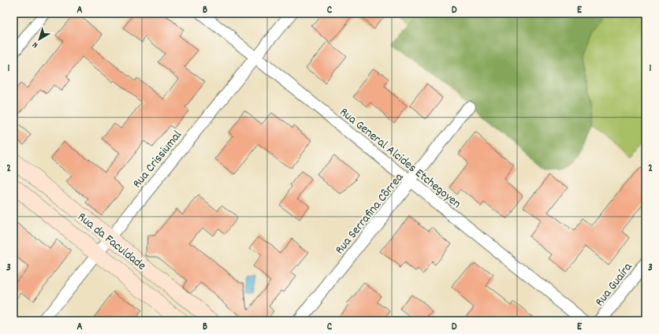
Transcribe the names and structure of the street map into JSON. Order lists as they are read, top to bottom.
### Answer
{
  "streets": {
    "street": [
      "Rua General Alcides Etchegoyen",
      "Rua Crissiumal",
      "Rua Serrafina Côrrea",
      "Rua da Faculdade",
      "Rua Guaíra"
    ]
  },
  "crossings": [
    ["Rua General Alcides Etchegoyen", "Rua Crissiumal"],
    ["Rua General Alcides Etchegoyen", "Rua Serrafina Côrrea"],
    ["Rua Crissiumal", "Rua da Faculdade"]
  ],
  "north": "bottom left",
  "grid": {
    "columns": [
      "A",
      "B",
      "C",
      "D",
      "E"
    ],
    "rows": ["1", "2", "3"]
  }
}
